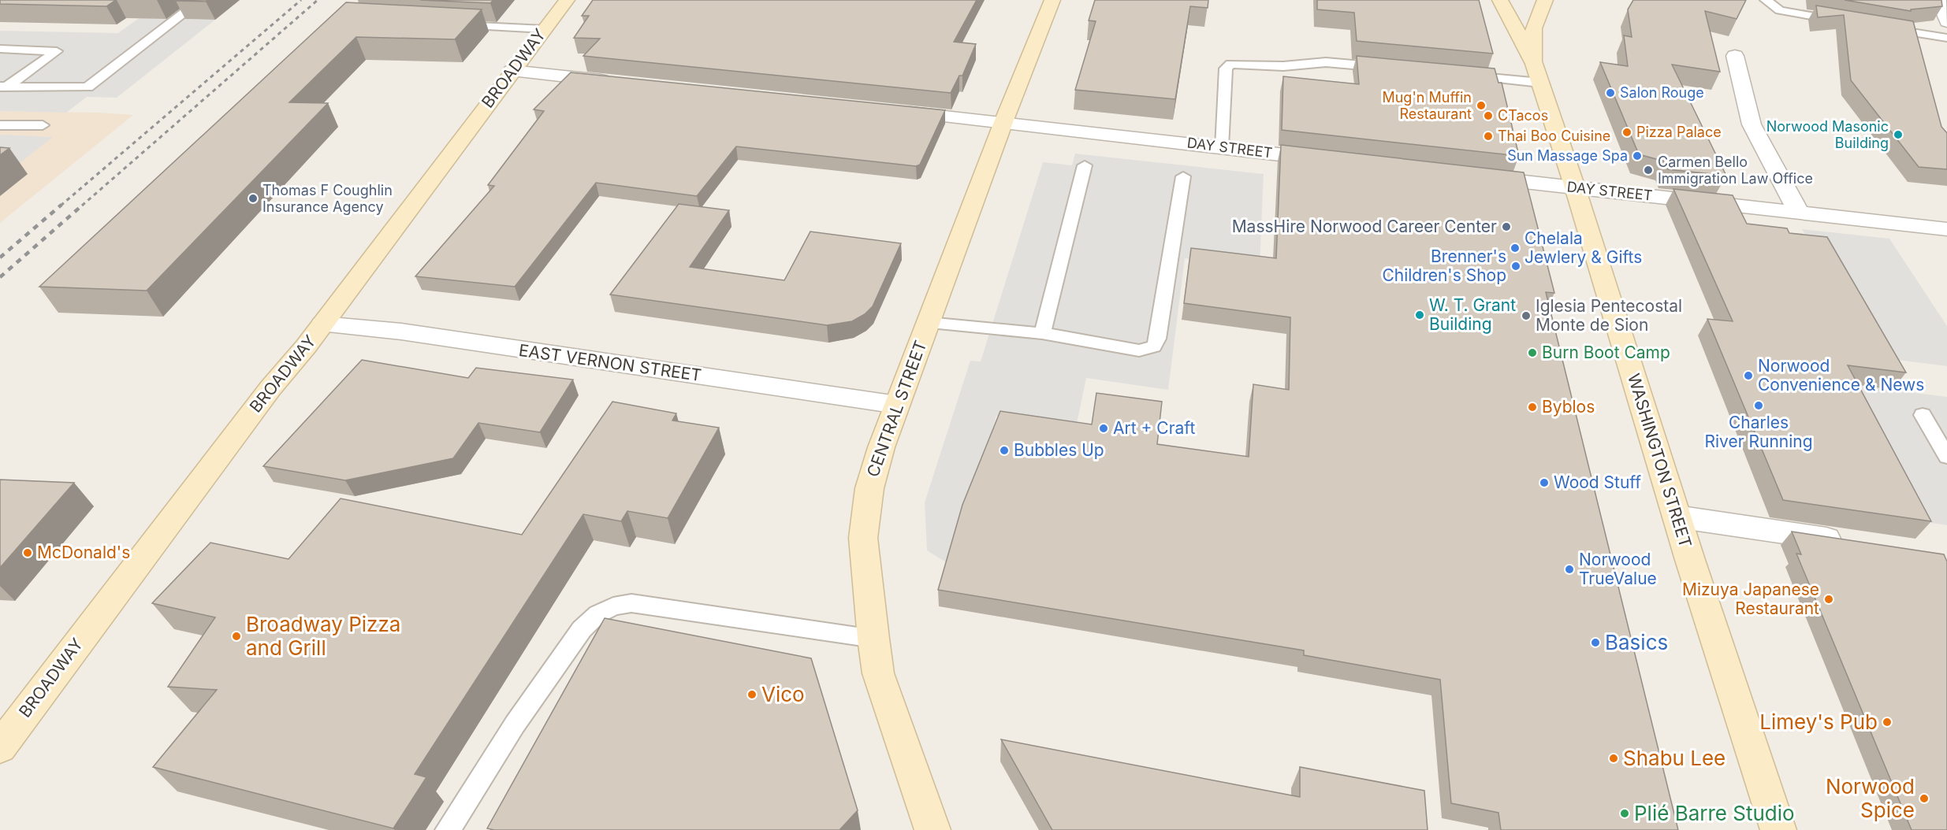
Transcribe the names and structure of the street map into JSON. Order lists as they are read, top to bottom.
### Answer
{
  "streets": {
    "street": [
      "BROADWAY",
      "DAY STREET",
      "EAST VERNON STREET",
      "CENTRAL STREET",
      "WASHINGTON STREET"
    ]
  },
  "crossings": [
    ["BROADWAY", "EAST VERNON STREET"],
    ["DAY STREET", "CENTRAL STREET"],
    ["DAY STREET", "WASHINGTON STREET"],
    ["EAST VERNON STREET", "CENTRAL STREET"]
  ],
  "places": [
    "Salon Rouge",
    "Mug'n Muffin Restaurant",
    "CTacos",
    "Pizza Palace",
    "Norwood Masonic Building",
    "Thai Boo Cuisine",
    "Sun Massage Spa",
    "Carmen Bello Immigration Law Office",
    "Thomas F Coughlin Insurance Agency",
    "MassHire Norwood Career Center",
    "Chelala Jewlery & Gifts",
    "Brenner's Children's Shop",
    "W. T. Grant Building",
    "Iglesia Pentecostal Monte de Sion",
    "Burn Boot Camp",
    "Norwood Convenience & News",
    "Charles River Running",
    "Byblos",
    "Art + Craft",
    "Bubbles Up",
    "Wood Stuff",
    "McDonald's",
    "Norwood TrueValue",
    "Mizuya Japanese Restaurant",
    "Broadway Pizza and Grill",
    "Basics",
    "Vico",
    "Limey's Pub",
    "Shabu Lee",
    "Norwood Spice",
    "Plié Barre Studio"
  ]
}
